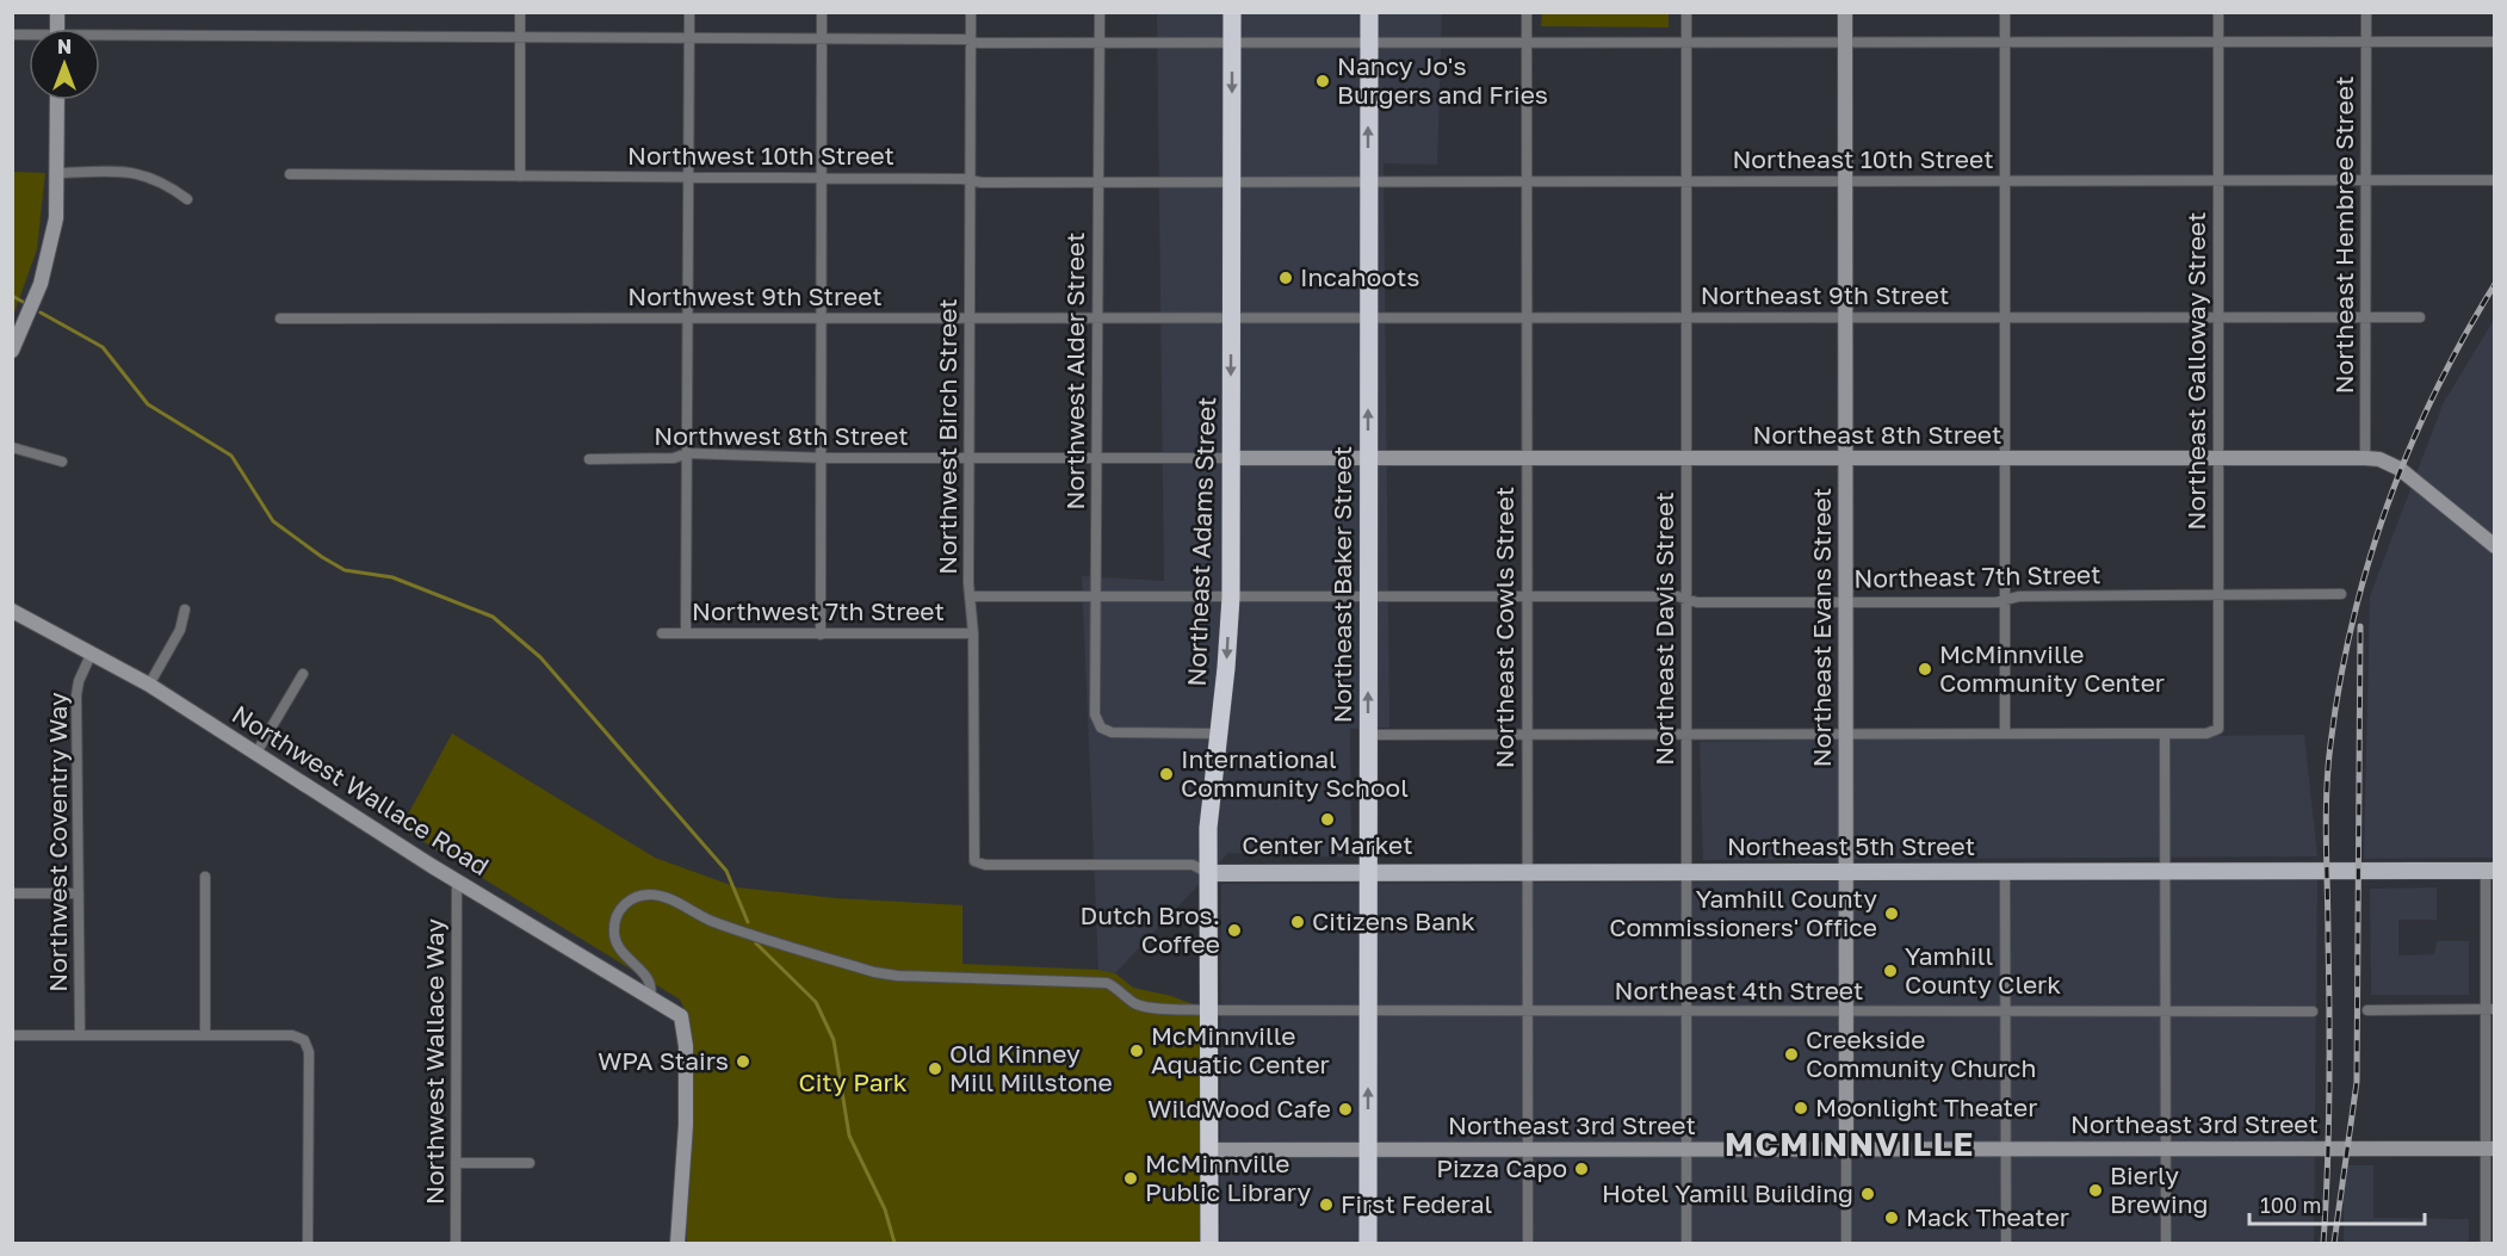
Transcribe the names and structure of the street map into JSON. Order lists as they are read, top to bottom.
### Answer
{
  "streets": {
    "highway": ["Northeast Adams Street", "Northeast Baker Street"],
    "main road": ["Northeast 5th Street"],
    "street": [
      "Northwest 10th Street",
      "Northeast 10th Street",
      "Northeast Hembree Street",
      "Northeast 9th Street",
      "Northwest 9th Street",
      "Northwest Alder Street",
      "Northeast Galloway Street",
      "Northeast 8th Street",
      "Northwest 8th Street",
      "Northwest Birch Street",
      "Northeast 7th Street",
      "Northwest 7th Street",
      "Northeast Cowls Street",
      "Northeast Evans Street",
      "Northeast Davis Street",
      "Northwest Wallace Road",
      "Northwest Coventry Way",
      "Northeast 4th Street",
      "Northwest Wallace Way",
      "Northeast 3rd Street"
    ]
  },
  "crossings": [
    ["Northwest 10th Street", "Northeast 10th Street"],
    ["Northwest 10th Street", "Northwest Alder Street"],
    ["Northwest 10th Street", "Northwest Birch Street"],
    ["Northwest 10th Street", "Northeast Adams Street"],
    ["Northeast 10th Street", "Northeast Hembree Street"],
    ["Northeast 10th Street", "Northeast Galloway Street"],
    ["Northeast 10th Street", "Northeast Adams Street"],
    ["Northeast 10th Street", "Northeast Baker Street"],
    ["Northeast 10th Street", "Northeast Cowls Street"],
    ["Northeast 10th Street", "Northeast Evans Street"],
    ["Northeast 10th Street", "Northeast Davis Street"],
    ["Northeast Hembree Street", "Northeast 9th Street"],
    ["Northeast Hembree Street", "Northeast 8th Street"],
    ["Northeast 9th Street", "Northwest 9th Street"],
    ["Northeast 9th Street", "Northeast Galloway Street"],
    ["Northeast 9th Street", "Northeast Adams Street"],
    ["Northeast 9th Street", "Northeast Baker Street"],
    ["Northeast 9th Street", "Northeast Cowls Street"],
    ["Northeast 9th Street", "Northeast Evans Street"],
    ["Northeast 9th Street", "Northeast Davis Street"],
    ["Northwest 9th Street", "Northwest Alder Street"],
    ["Northwest 9th Street", "Northwest Birch Street"],
    ["Northwest 9th Street", "Northeast Adams Street"],
    ["Northwest Alder Street", "Northwest 8th Street"],
    ["Northwest Alder Street", "Northeast Adams Street"],
    ["Northwest Alder Street", "Northwest 7th Street"],
    ["Northeast Galloway Street", "Northeast 8th Street"],
    ["Northeast Galloway Street", "Northeast 7th Street"],
    ["Northeast 8th Street", "Northwest 8th Street"],
    ["Northeast 8th Street", "Northeast Adams Street"],
    ["Northeast 8th Street", "Northeast Baker Street"],
    ["Northeast 8th Street", "Northeast Cowls Street"],
    ["Northeast 8th Street", "Northeast Evans Street"],
    ["Northeast 8th Street", "Northeast Davis Street"],
    ["Northwest 8th Street", "Northwest Birch Street"],
    ["Northwest 8th Street", "Northeast Adams Street"],
    ["Northwest Birch Street", "Northeast Adams Street"],
    ["Northwest Birch Street", "Northwest 7th Street"],
    ["Northwest Birch Street", "Northeast 5th Street"],
    ["Northeast Adams Street", "Northeast 7th Street"],
    ["Northeast Adams Street", "Northwest 7th Street"],
    ["Northeast Adams Street", "Northeast 5th Street"],
    ["Northeast Adams Street", "Northeast 4th Street"],
    ["Northeast Adams Street", "Northeast 3rd Street"],
    ["Northeast 7th Street", "Northeast Baker Street"],
    ["Northeast 7th Street", "Northwest 7th Street"],
    ["Northeast 7th Street", "Northeast Cowls Street"],
    ["Northeast 7th Street", "Northeast Evans Street"],
    ["Northeast 7th Street", "Northeast Davis Street"],
    ["Northeast Baker Street", "Northeast 5th Street"],
    ["Northeast Baker Street", "Northeast 4th Street"],
    ["Northeast Baker Street", "Northeast 3rd Street"],
    ["Northeast Cowls Street", "Northeast 5th Street"],
    ["Northeast Cowls Street", "Northeast 4th Street"],
    ["Northeast Cowls Street", "Northeast 3rd Street"],
    ["Northeast Evans Street", "Northeast 5th Street"],
    ["Northeast Evans Street", "Northeast 4th Street"],
    ["Northeast Evans Street", "Northeast 3rd Street"],
    ["Northeast Davis Street", "Northeast 5th Street"],
    ["Northeast Davis Street", "Northeast 4th Street"],
    ["Northeast Davis Street", "Northeast 3rd Street"],
    ["Northwest Wallace Road", "Northwest Coventry Way"],
    ["Northwest Wallace Road", "Northeast 4th Street"],
    ["Northwest Wallace Road", "Northwest Wallace Way"]
  ],
  "one_way": ["Northeast Baker Street"],
  "districts": ["MCMINNVILLE"],
  "parks": ["City Park"],
  "places": [
    "Nancy Jo's Burgers and Fries",
    "Incahoots",
    "McMinnville Community Center",
    "International Community School",
    "Center Market",
    "Yamhill County Commissioners' Office",
    "Citizens Bank",
    "Dutch Bros. Coffee",
    "Yamhill County Clerk",
    "McMinnville Aquatic Center",
    "Creekside Community Church",
    "WPA Stairs",
    "Old Kinney Mill Millstone",
    "Moonlight Theater",
    "WildWood Cafe",
    "Pizza Capo",
    "McMinnville Public Library",
    "Bierly Brewing",
    "Hotel Yamill Building",
    "First Federal",
    "Mack Theater"
  ],
  "scale_bar": "100 m",
  "north": "top"
}
